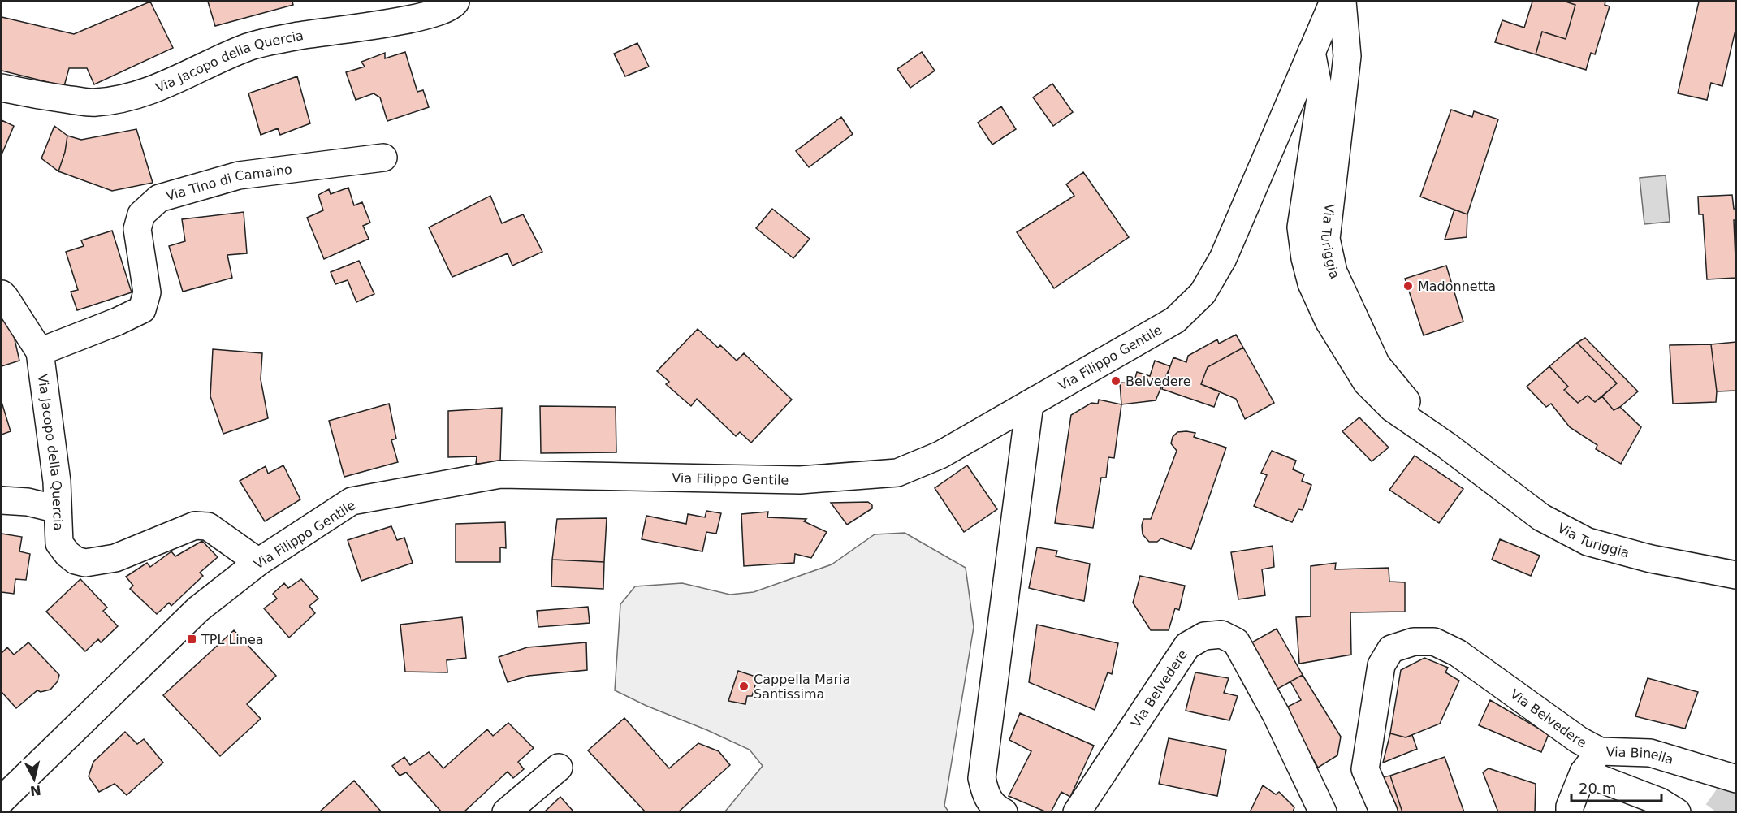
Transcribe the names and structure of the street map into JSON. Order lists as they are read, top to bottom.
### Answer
{
  "streets": {
    "street": [
      "Via Jacopo della Quercia",
      "Via Tino di Camaino",
      "Via Turiggia",
      "Via Filippo Gentile",
      "Via Belvedere",
      "Via Binella"
    ]
  },
  "crossings": [
    ["Via Jacopo della Quercia", "Via Tino di Camaino"],
    ["Via Jacopo della Quercia", "Via Filippo Gentile"],
    ["Via Turiggia", "Via Filippo Gentile"],
    ["Via Belvedere", "Via Binella"]
  ],
  "places": {
    "other": ["Madonnetta", "Belvedere", "Cappella Maria Santissima"],
    "transit": ["TPL Linea"]
  },
  "scale_bar": "20 m",
  "north": "bottom"
}
